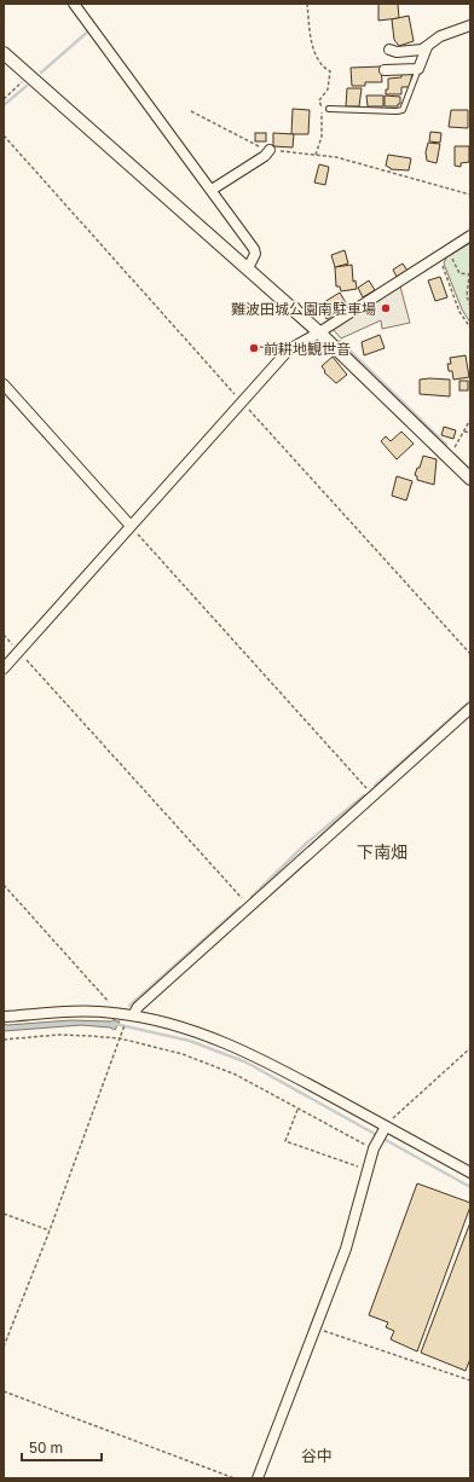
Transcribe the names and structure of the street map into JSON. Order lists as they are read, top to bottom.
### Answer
{
  "districts": ["下南畑", "谷中"],
  "places": ["難波田城公園南駐車場", "前耕地観世音"],
  "scale_bar": "50 m"
}
